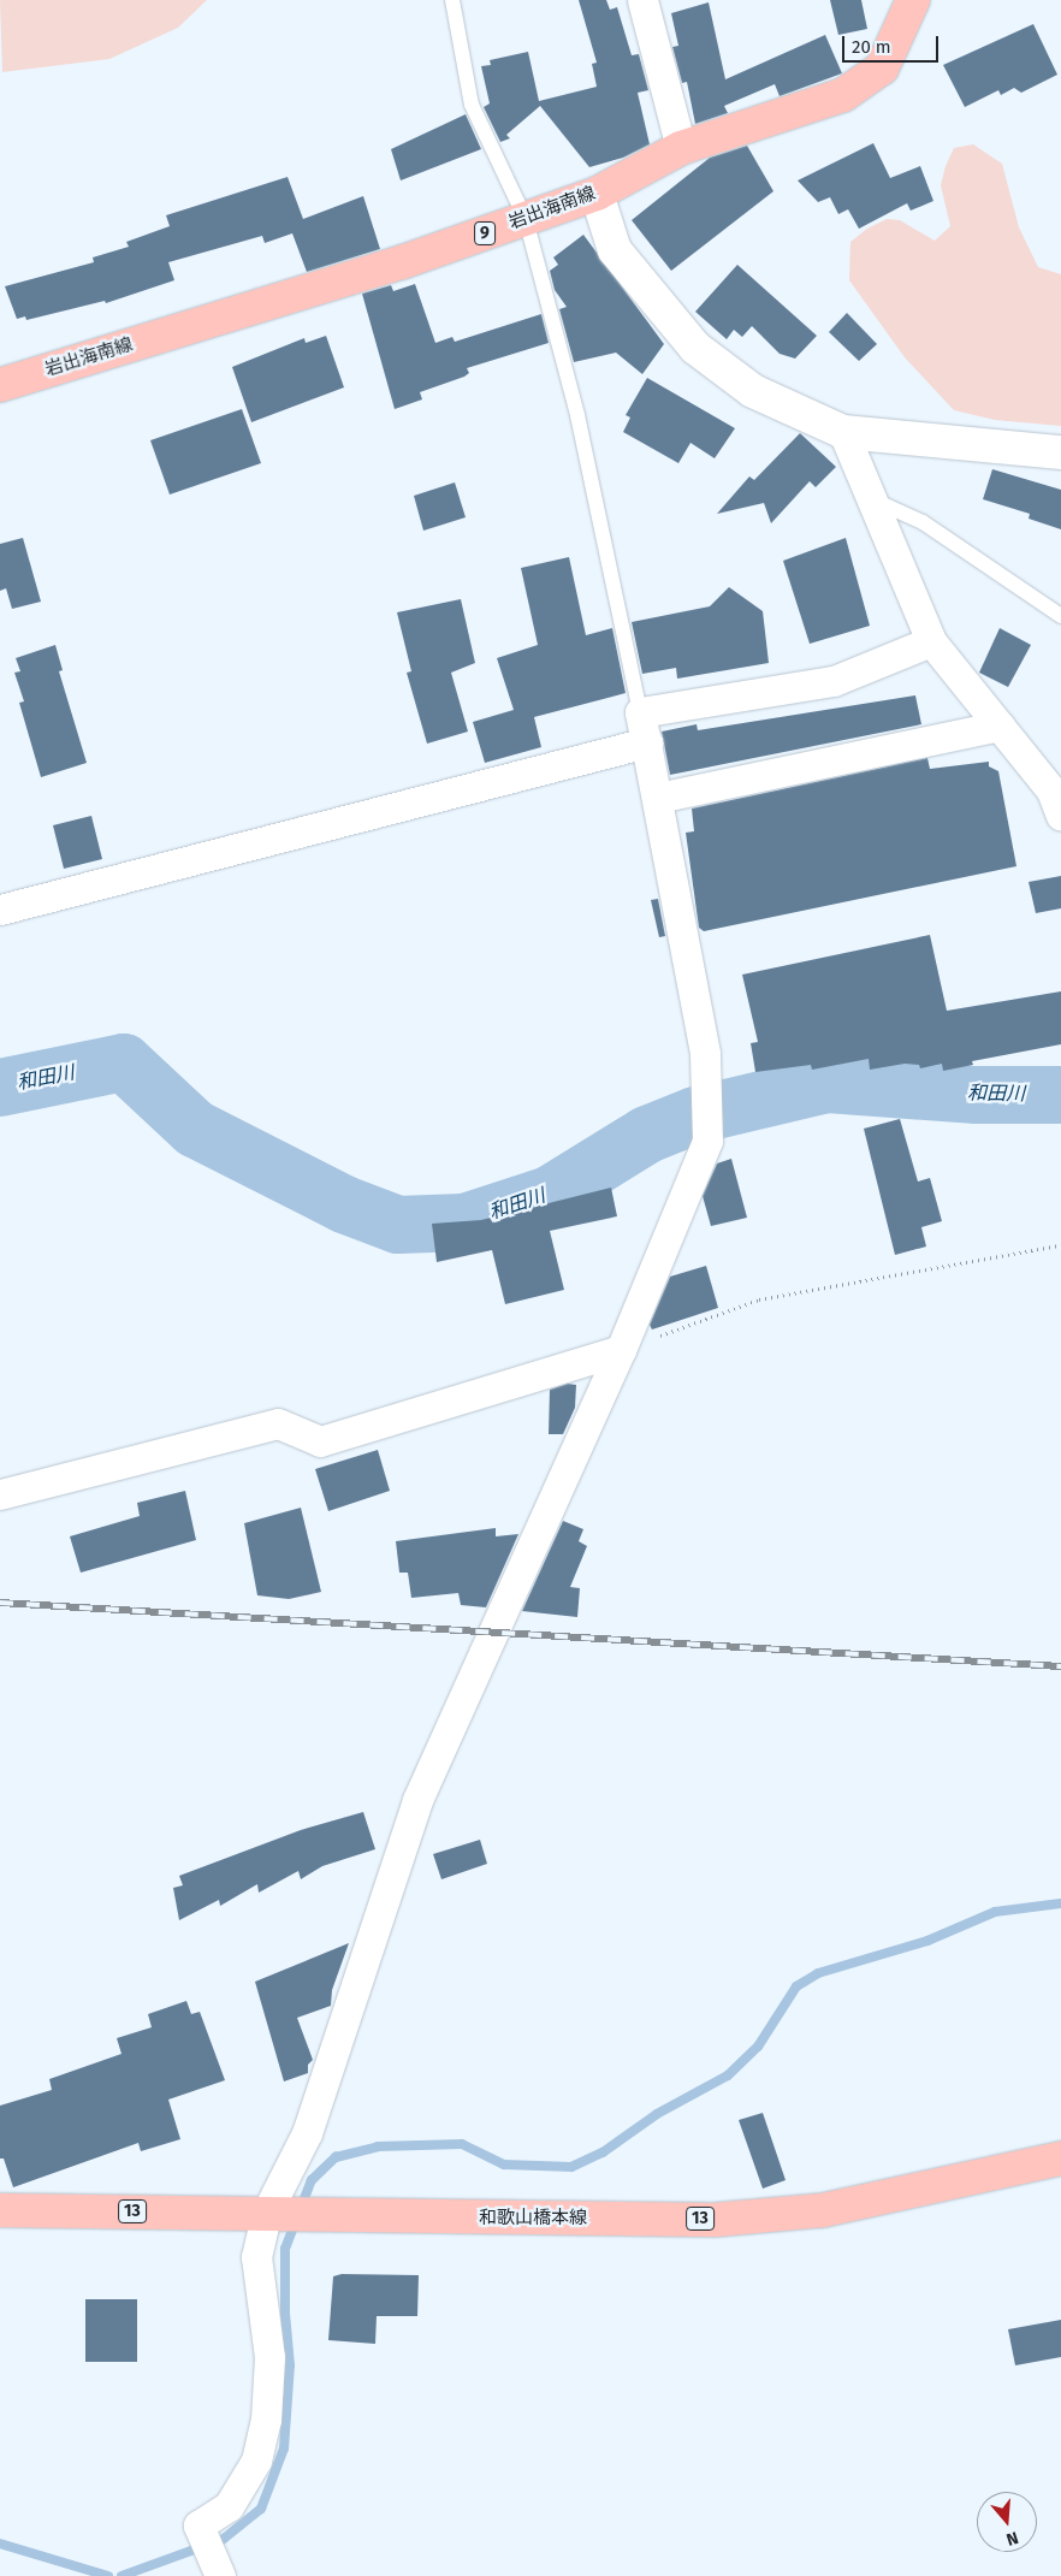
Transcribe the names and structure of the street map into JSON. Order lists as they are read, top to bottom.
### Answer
{
  "streets": {
    "main road": [
      "岩出海南線",
      "9",
      "13",
      "和歌山橋本線"
    ]
  },
  "water": ["和田川"],
  "scale_bar": "20 m",
  "north": "bottom"
}
